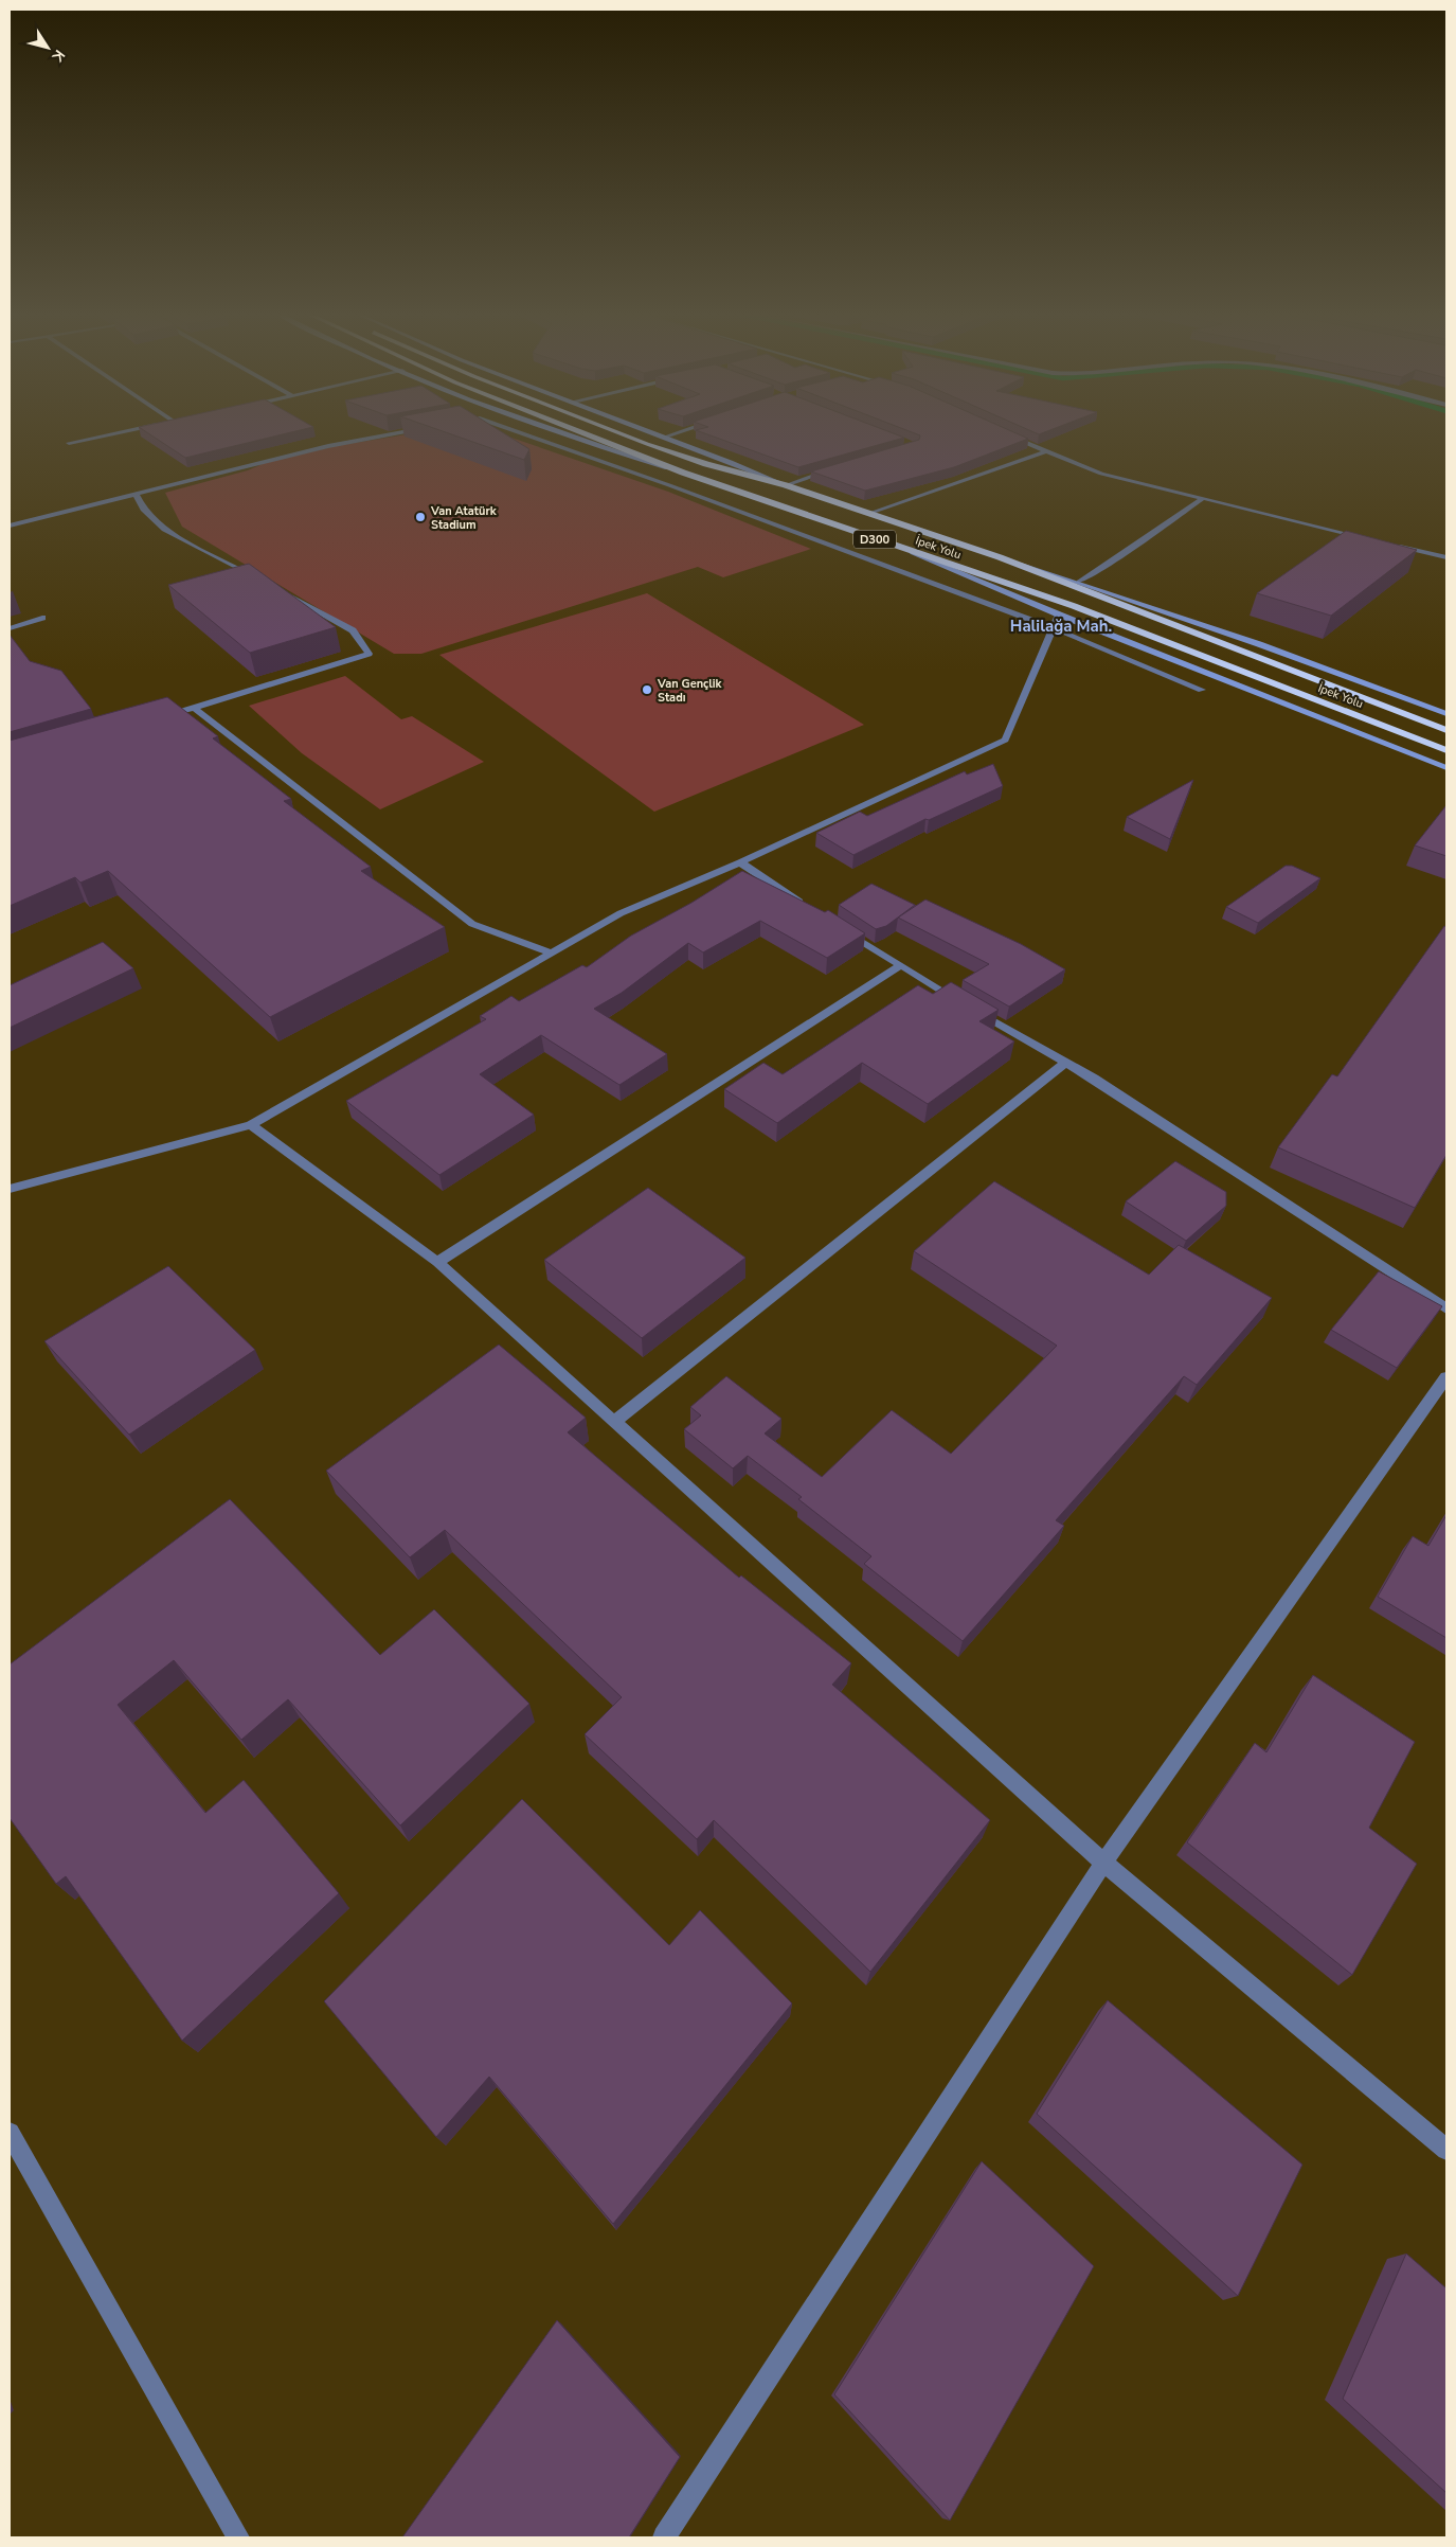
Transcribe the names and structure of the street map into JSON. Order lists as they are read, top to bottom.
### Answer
{
  "streets": {
    "highway": ["D300", "İpek Yolu"]
  },
  "districts": ["Halilağa Mah."],
  "places": ["Van Atatürk Stadium", "Van Gençlik Stadı"],
  "north": "bottom right"
}
